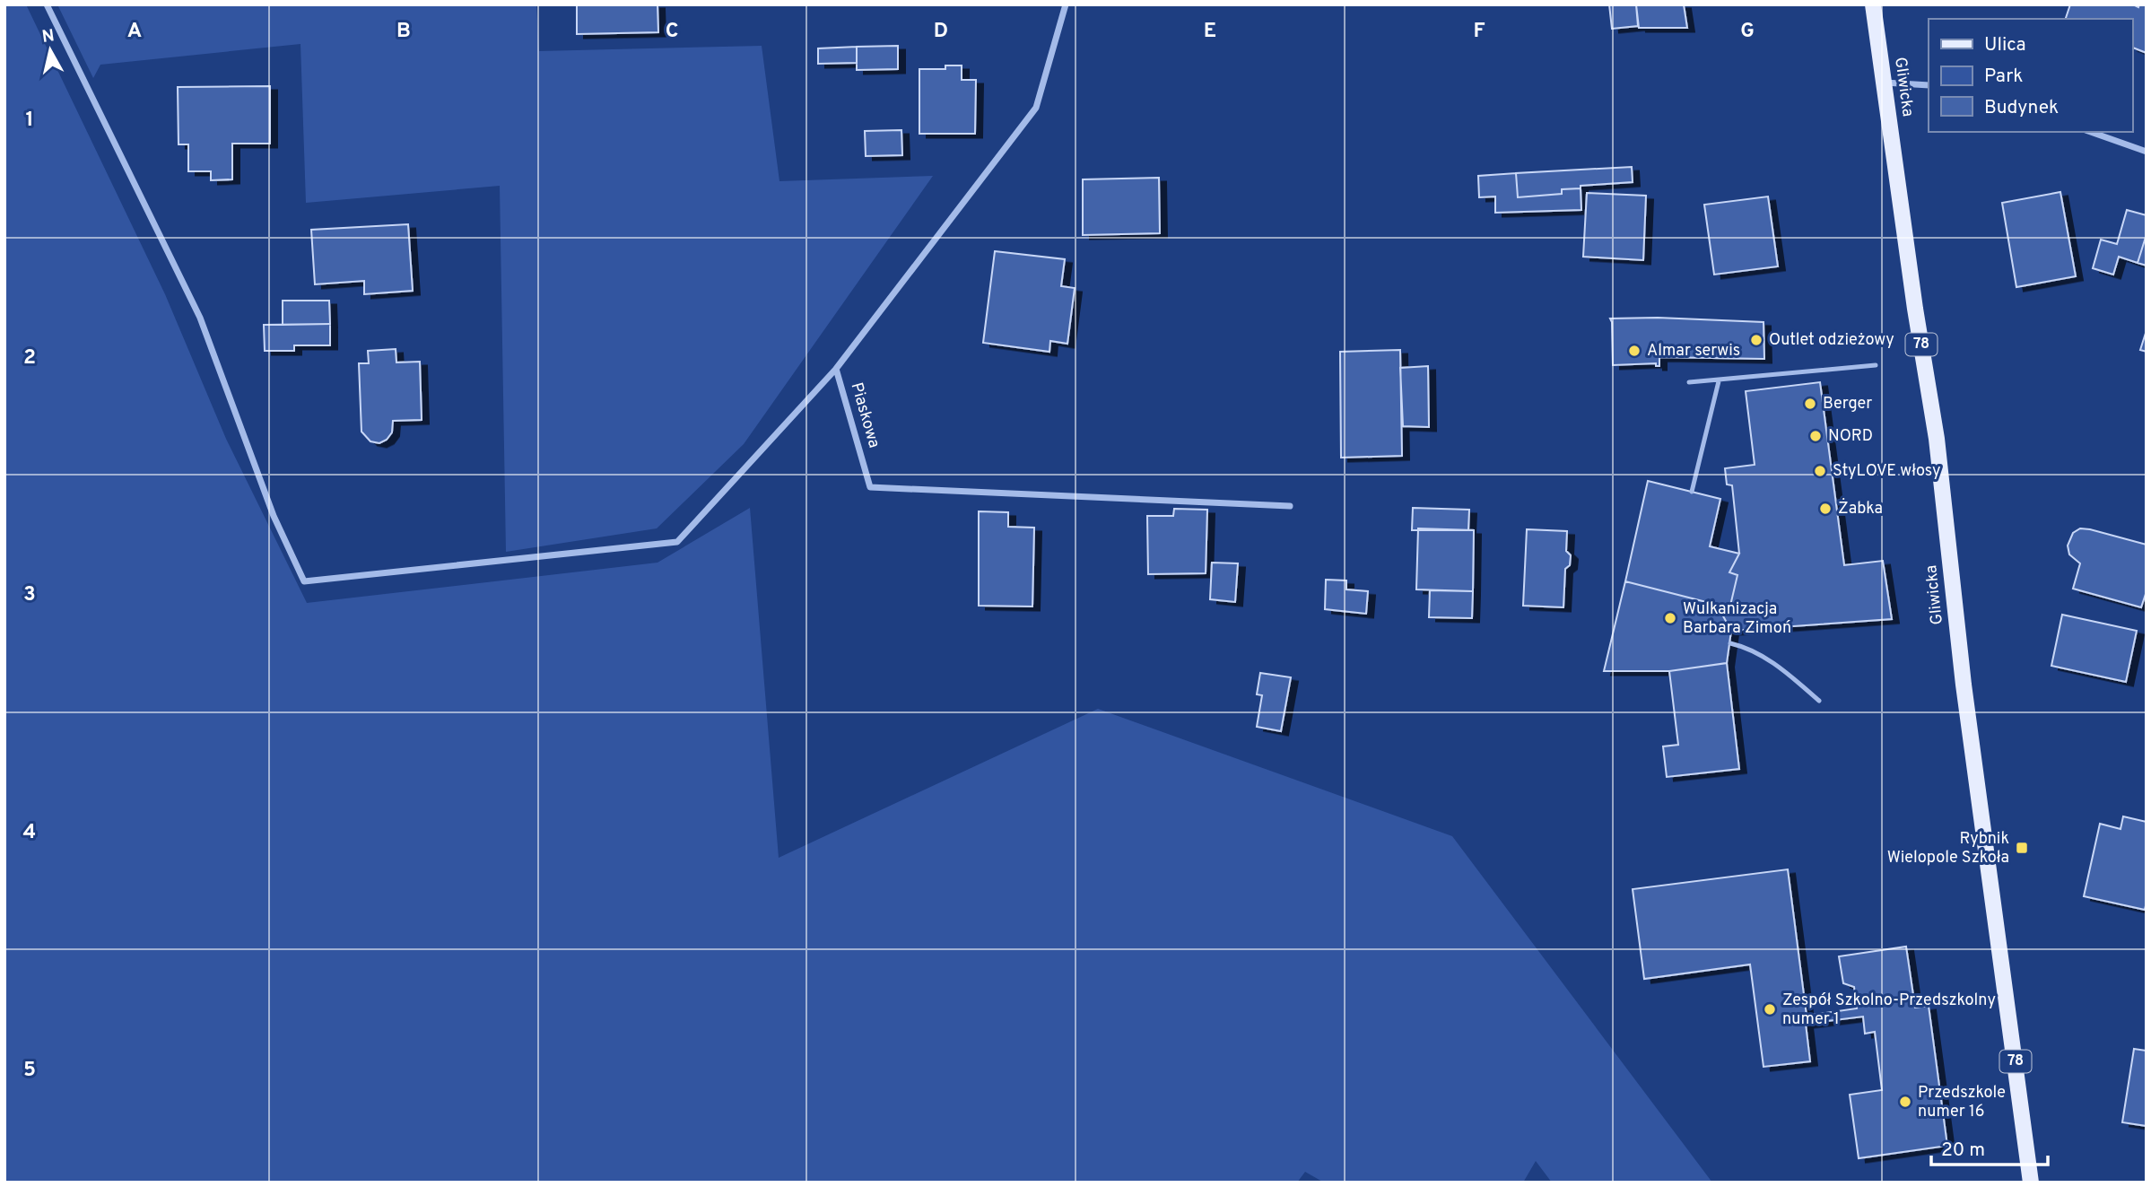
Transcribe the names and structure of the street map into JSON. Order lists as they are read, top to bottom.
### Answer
{
  "streets": {
    "main road": ["Gliwicka", "78"],
    "street": ["Piaskowa"]
  },
  "places": {
    "other": [
      "Outlet odzieżowy",
      "Almar serwis",
      "Berger",
      "NORD",
      "StyLOVE włosy",
      "Żabka",
      "Wulkanizacja Barbara Zimoń",
      "Zespół Szkolno-Przedszkolny numer 1",
      "Przedszkole numer 16"
    ],
    "transit": ["Rybnik Wielopole Szkoła"]
  },
  "legend": ["Ulica", "Park", "Budynek"],
  "scale_bar": "20 m",
  "north": "top",
  "grid": {
    "columns": [
      "A",
      "B",
      "C",
      "D",
      "E",
      "F",
      "G"
    ],
    "rows": [
      "1",
      "2",
      "3",
      "4",
      "5"
    ]
  }
}
